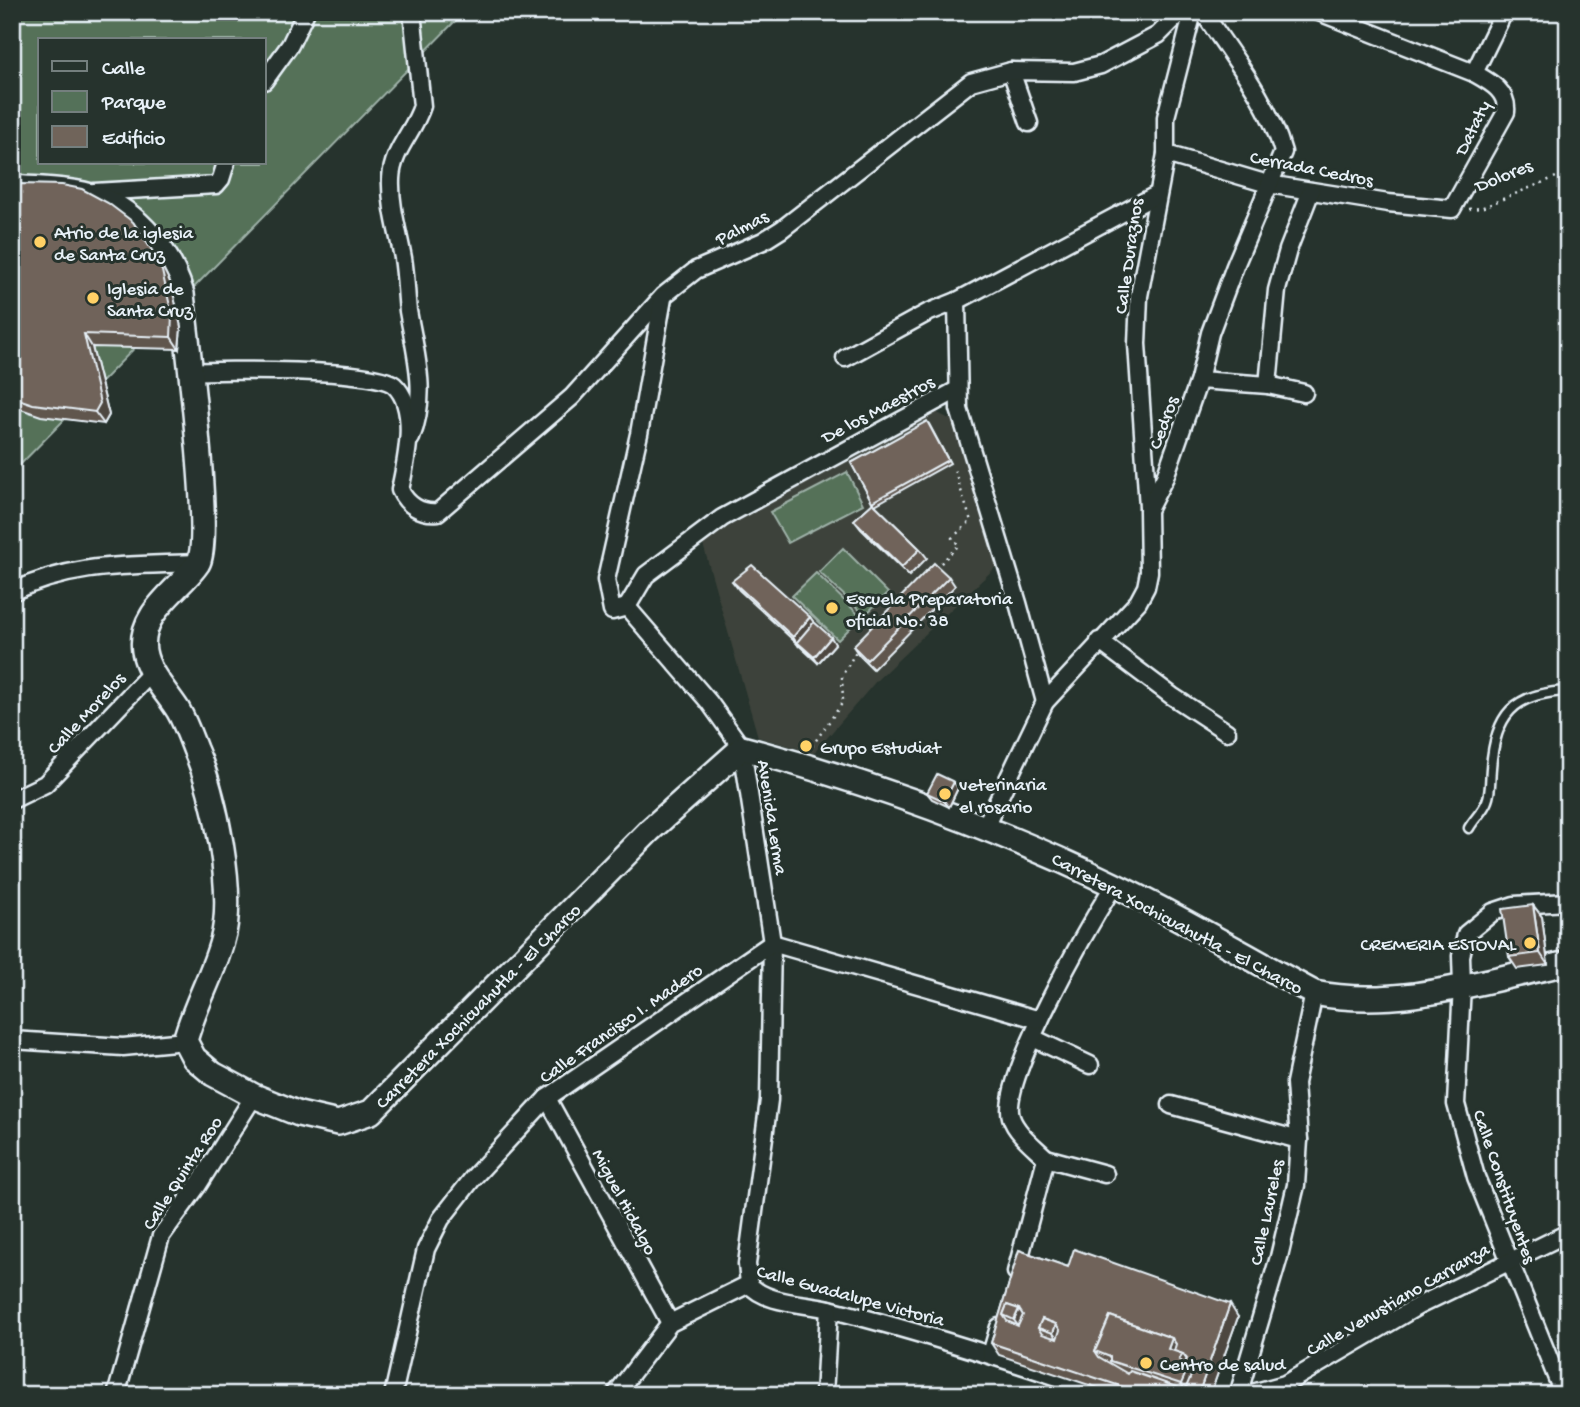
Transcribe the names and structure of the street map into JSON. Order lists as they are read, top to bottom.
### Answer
{
  "streets": {
    "main road": ["Carretera Xochicuahutla - El Charco"],
    "street": [
      "Dataty",
      "Cerrada Cedros",
      "Palmas",
      "Calle Duraznos",
      "De los Maestros",
      "Cedros",
      "Calle Morelos",
      "Avenida Lerma",
      "Calle Francisco I. Madero",
      "Calle Quinta Roo",
      "Calle Constituyentes",
      "Miguel Hidalgo",
      "Calle Laureles",
      "Calle Guadalupe Victoria",
      "Calle Venustiano Carranza"
    ],
    "path": ["Dolores"]
  },
  "crossings": [
    ["Dataty", "Cerrada Cedros"],
    ["Dataty", "Dolores"],
    ["Cerrada Cedros", "Dolores"],
    ["Cerrada Cedros", "Calle Duraznos"],
    ["Cerrada Cedros", "Cedros"],
    ["Palmas", "Avenida Lerma"],
    ["Calle Duraznos", "Cedros"],
    ["De los Maestros", "Cedros"],
    ["De los Maestros", "Avenida Lerma"],
    ["Cedros", "Carretera Xochicuahutla - El Charco"],
    ["Avenida Lerma", "Carretera Xochicuahutla - El Charco"],
    ["Avenida Lerma", "Calle Francisco I. Madero"],
    ["Avenida Lerma", "Calle Guadalupe Victoria"],
    ["Carretera Xochicuahutla - El Charco", "Calle Quinta Roo"],
    ["Carretera Xochicuahutla - El Charco", "Calle Constituyentes"],
    ["Carretera Xochicuahutla - El Charco", "Calle Laureles"],
    ["Calle Francisco I. Madero", "Miguel Hidalgo"],
    ["Calle Constituyentes", "Calle Venustiano Carranza"],
    ["Miguel Hidalgo", "Calle Guadalupe Victoria"]
  ],
  "places": [
    "Atrio de la iglesia de Santa Cruz",
    "Iglesia de Santa Cruz",
    "Escuela Preparatoria oficial No. 38",
    "Grupo Estudiat",
    "veterinaria el rosario",
    "CREMERIA ESTOVAL",
    "Centro de salud"
  ],
  "legend": ["Calle", "Parque", "Edificio"]
}
